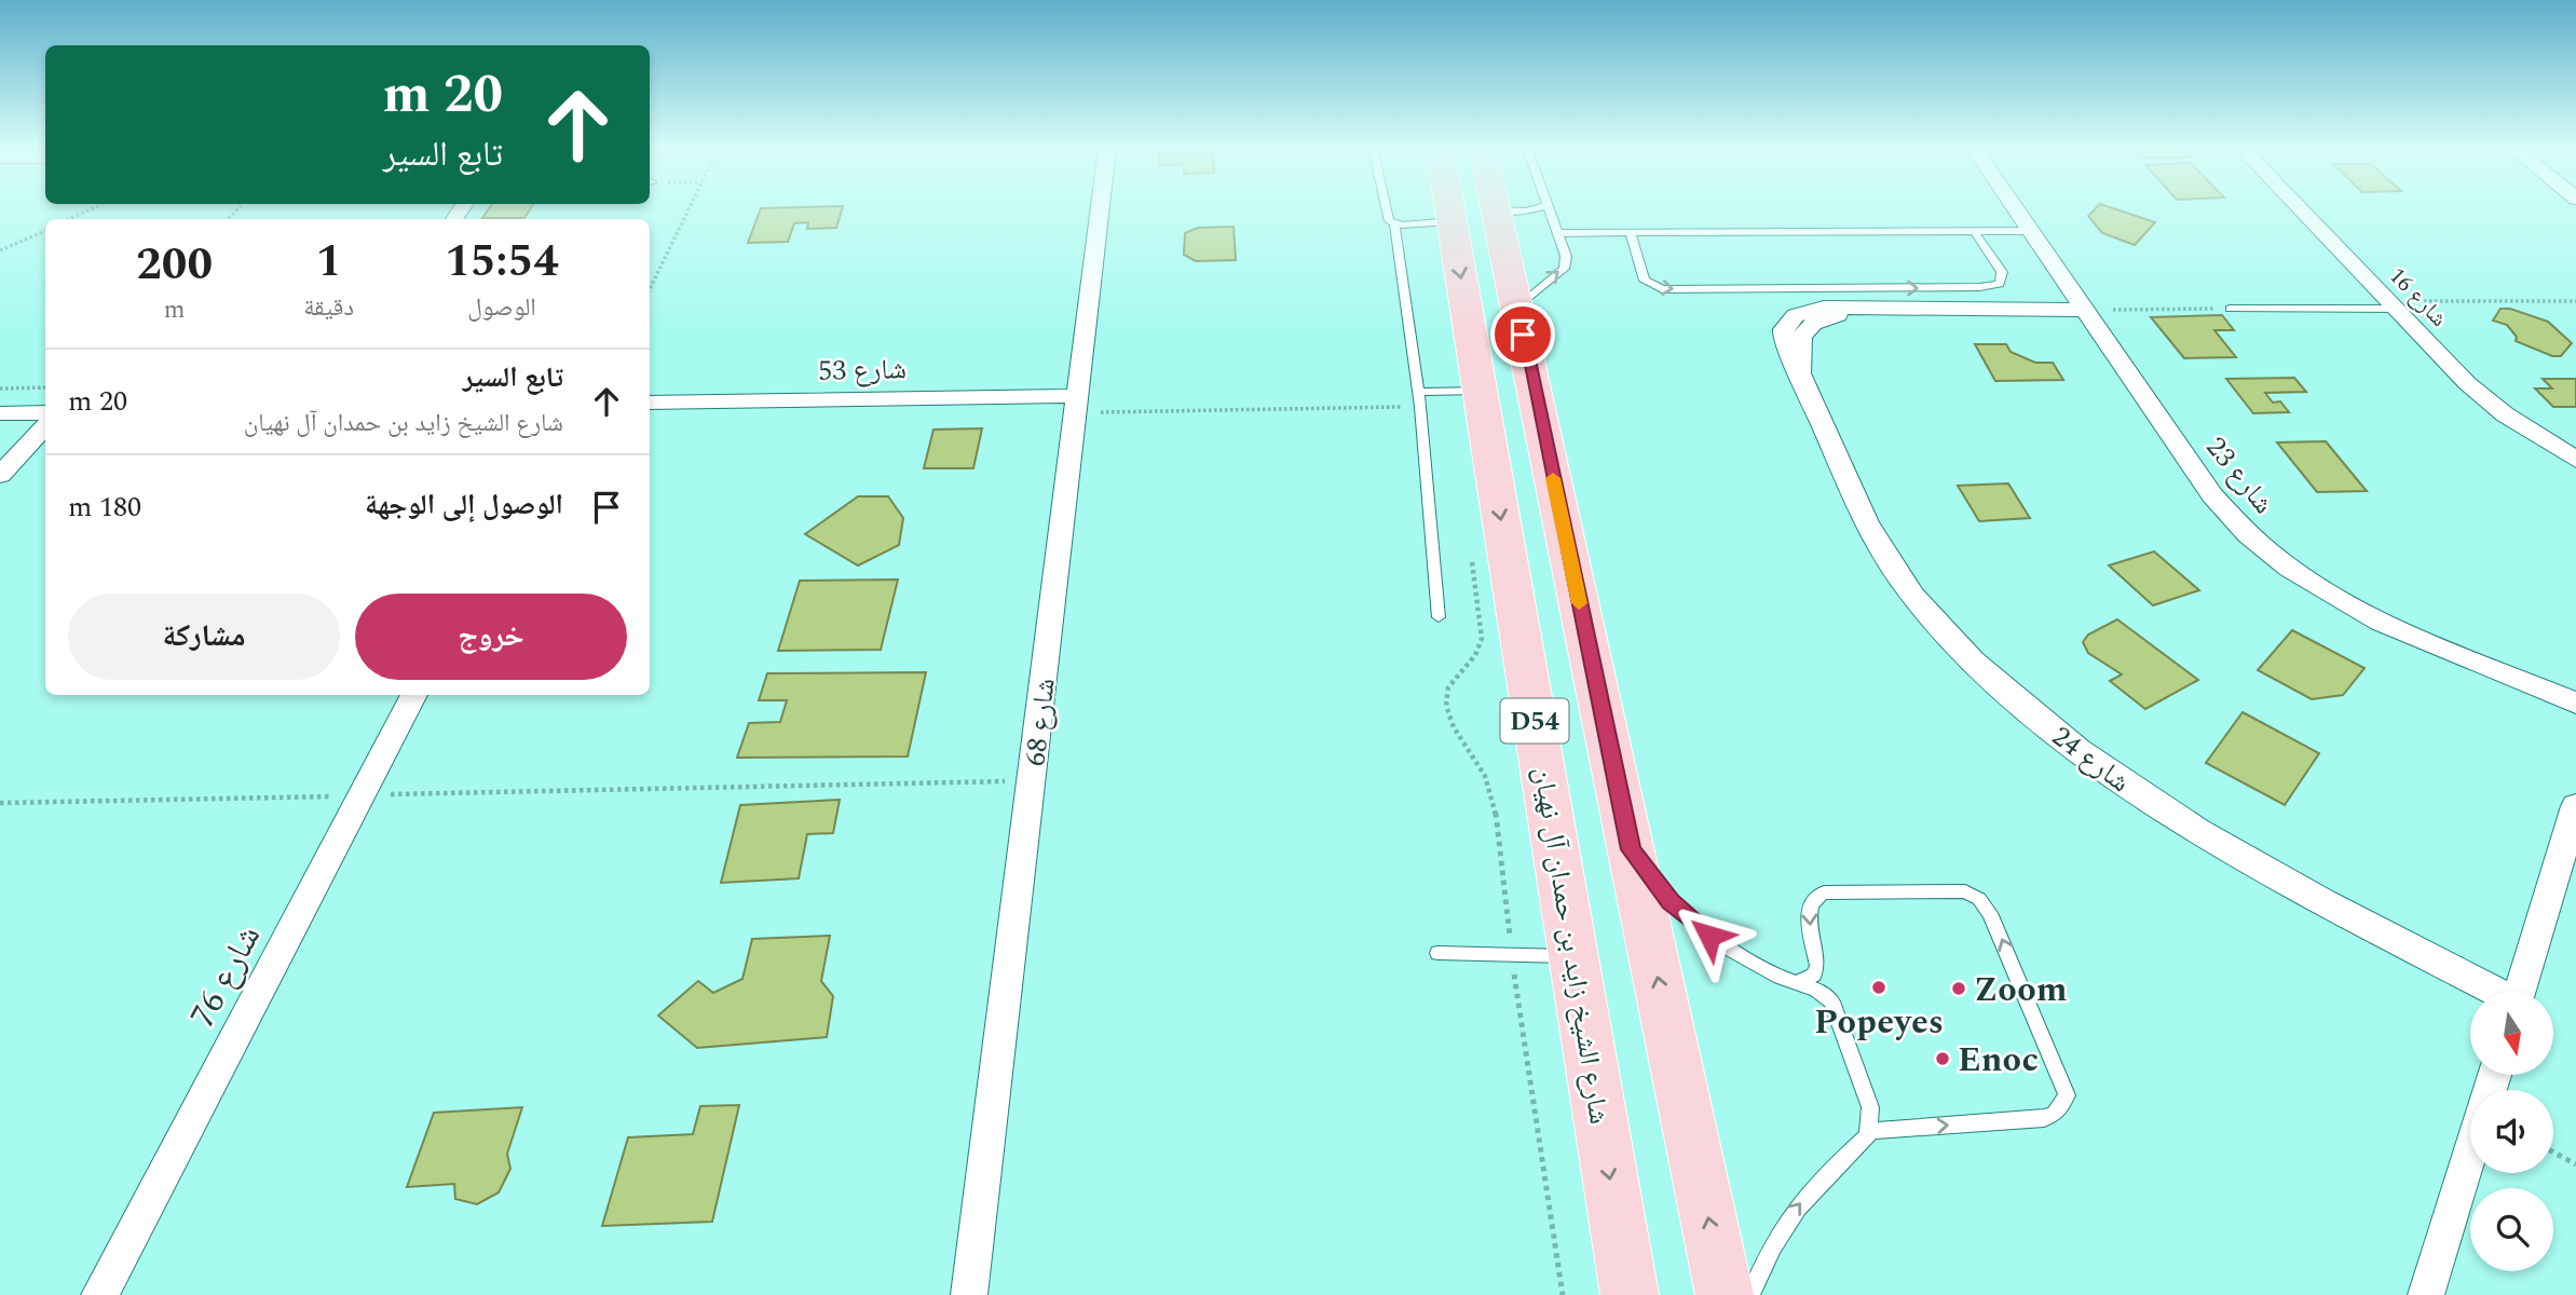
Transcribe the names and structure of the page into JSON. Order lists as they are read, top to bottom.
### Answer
{
  "streets": {
    "main road": ["D54", "شارع الشيخ زايد بن حمدان آل نهيان"],
    "street": [
      "شارع 16",
      "شارع 53",
      "شارع 23",
      "شارع 68",
      "شارع 24",
      "شارع 76"
    ]
  },
  "crossings": [
    ["شارع 53", "شارع 68"],
    ["شارع 23", "شارع 24"]
  ],
  "places": ["Popeyes", "Zoom", "Enoc"],
  "north": "bottom",
  "page": {
    "turn": ["20 m", "تابع السير"],
    "eta": [
      "15:54",
      "الوصول",
      "1",
      "دقيقة",
      "200",
      "m"
    ],
    "list": [
      {
        "name": "تابع السير",
        "note": "شارع الشيخ زايد بن حمدان آل نهيان",
        "value": "20 m"
      },
      {
        "name": "الوصول إلى الوجهة",
        "value": "180 m"
      }
    ],
    "buttons": ["خروج", "مشاركة"]
  }
}
